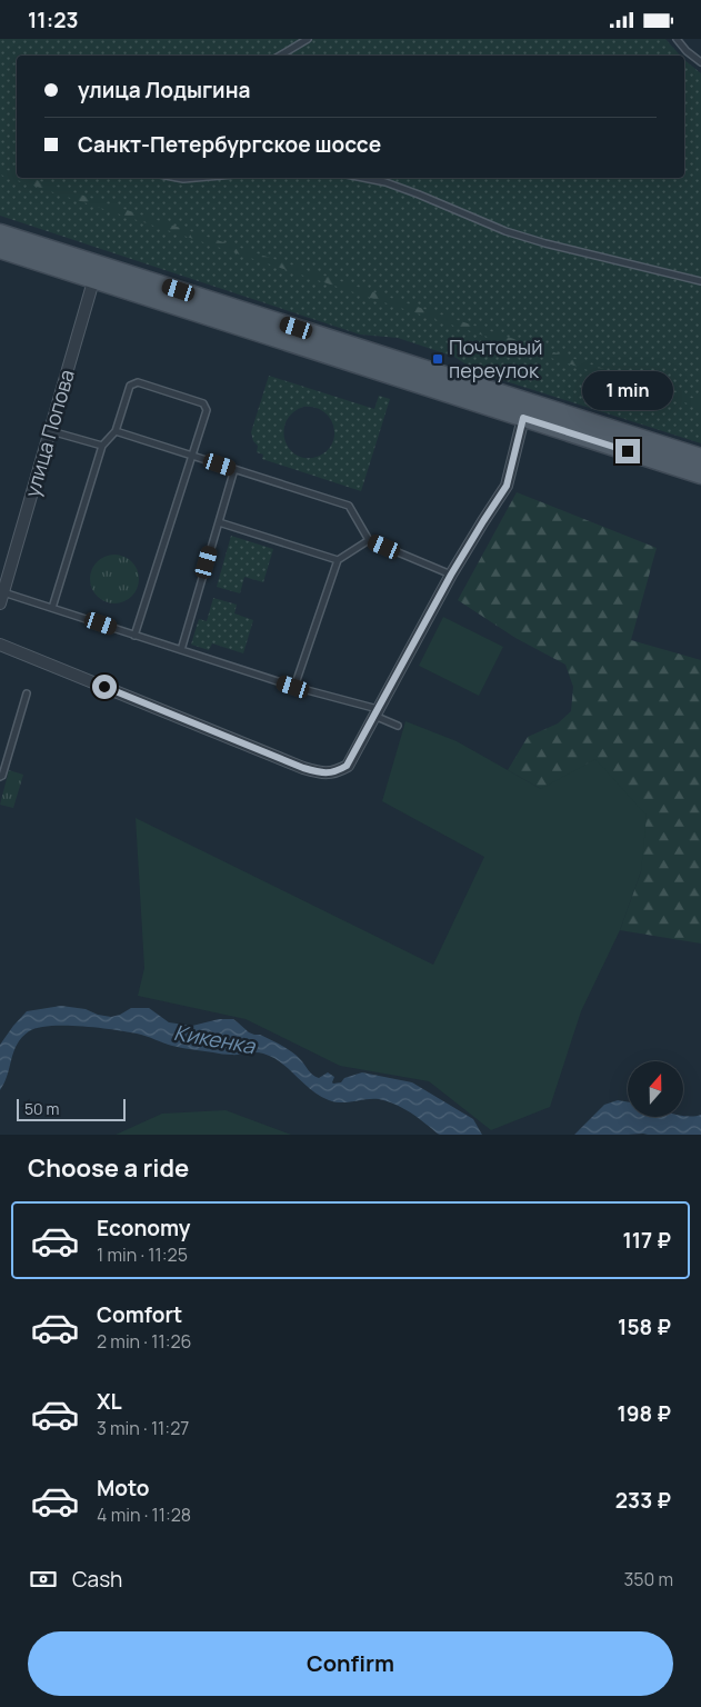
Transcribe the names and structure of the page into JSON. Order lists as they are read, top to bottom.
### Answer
{
  "streets": {
    "street": ["улица Попова"]
  },
  "water": ["Кикенка"],
  "places": {
    "transit": ["Почтовый переулок"]
  },
  "scale_bar": "50 m",
  "north": "top",
  "page": {
    "status": "11:23",
    "banner": ["улица Лодыгина", "Санкт-Петербургское шоссе"],
    "bubble": "1 min",
    "scale": "50 m",
    "heading": "Choose a ride",
    "list": [
      {
        "name": "Economy",
        "note": "1 min · 11:25",
        "value": "117 ₽"
      },
      {
        "name": "Comfort",
        "note": "2 min · 11:26",
        "value": "158 ₽"
      },
      {
        "name": "XL",
        "note": "3 min · 11:27",
        "value": "198 ₽"
      },
      {
        "name": "Moto",
        "note": "4 min · 11:28",
        "value": "233 ₽"
      }
    ],
    "pay": ["Cash", "350 m"],
    "buttons": "Confirm"
  }
}
